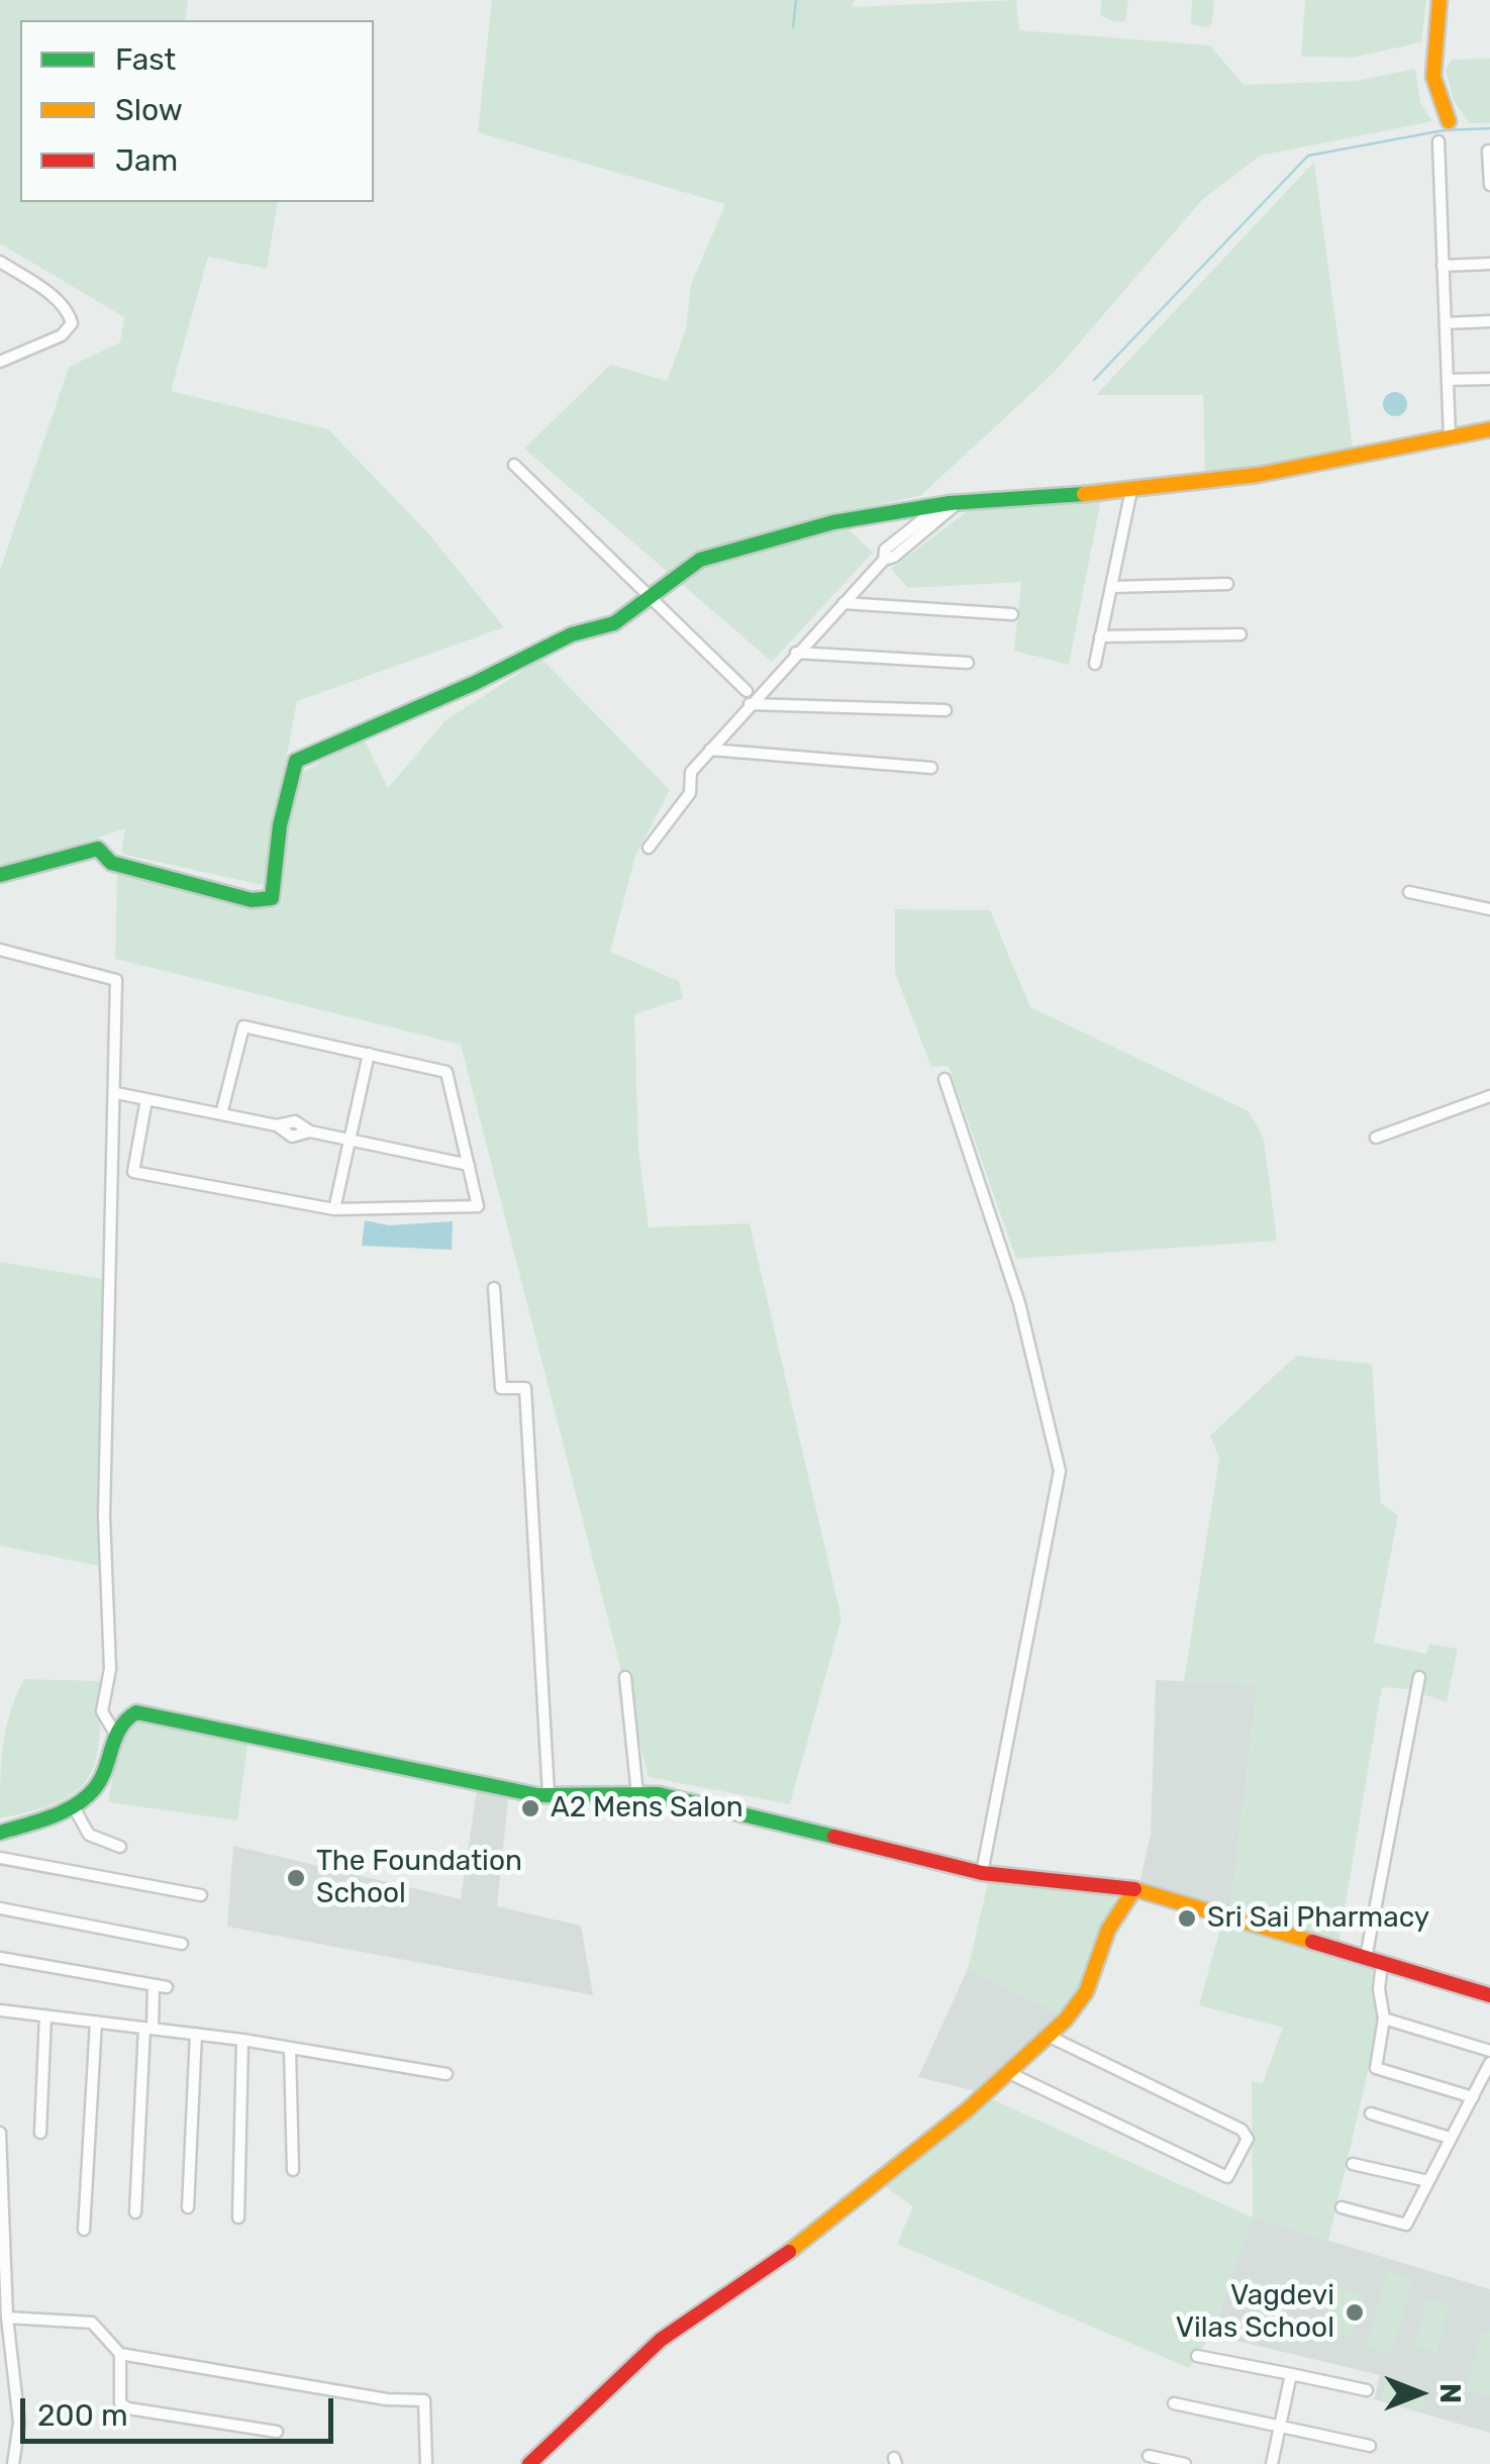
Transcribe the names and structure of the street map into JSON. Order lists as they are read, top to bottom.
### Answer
{
  "places": [
    "A2 Mens Salon",
    "The Foundation School",
    "Sri Sai Pharmacy",
    "Vagdevi Vilas School"
  ],
  "legend": ["Fast", "Slow", "Jam"],
  "scale_bar": "200 m",
  "north": "right"
}
